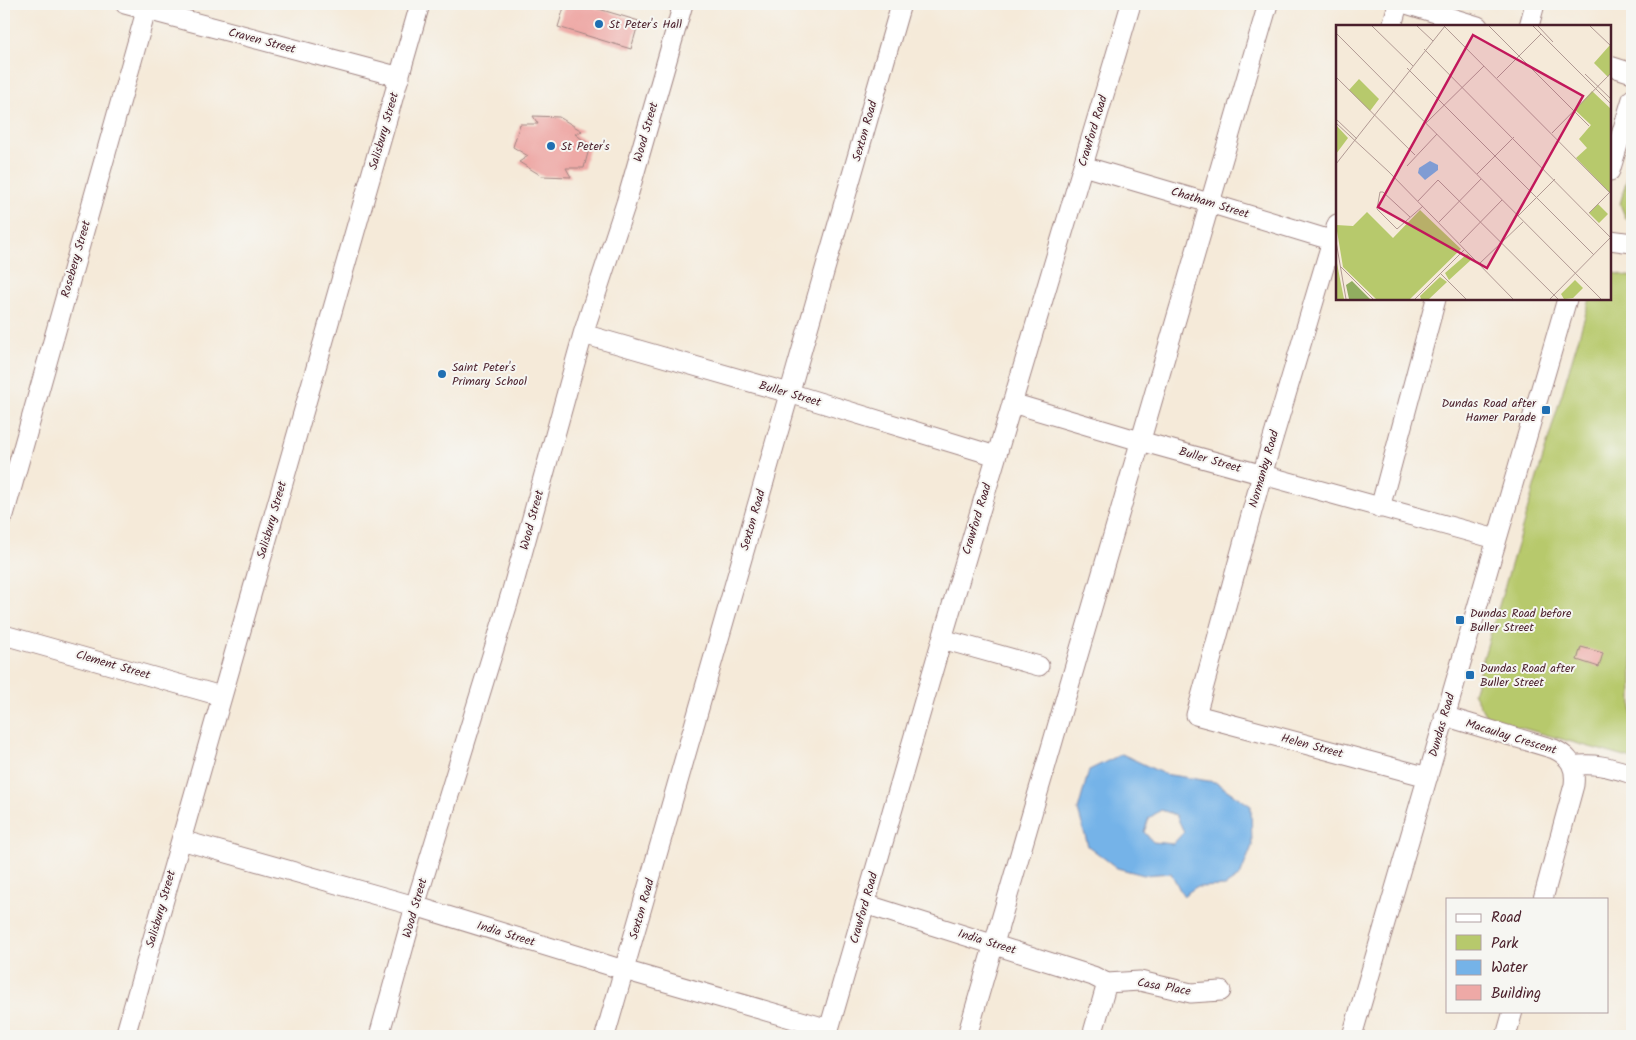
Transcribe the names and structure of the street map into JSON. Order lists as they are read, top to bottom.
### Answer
{
  "streets": {
    "street": [
      "Craven Street",
      "Salisbury Street",
      "Sexton Road",
      "Crawford Road",
      "Wood Street",
      "Chatham Street",
      "Rosebery Street",
      "Buller Street",
      "Normanby Road",
      "Clement Street",
      "Dundas Road",
      "Macaulay Crescent",
      "Helen Street",
      "India Street",
      "Casa Place"
    ]
  },
  "crossings": [
    ["Craven Street", "Salisbury Street"],
    ["Craven Street", "Rosebery Street"],
    ["Salisbury Street", "Clement Street"],
    ["Salisbury Street", "India Street"],
    ["Sexton Road", "Buller Street"],
    ["Sexton Road", "India Street"],
    ["Crawford Road", "Chatham Street"],
    ["Crawford Road", "Buller Street"],
    ["Crawford Road", "India Street"],
    ["Wood Street", "Buller Street"],
    ["Wood Street", "India Street"],
    ["Chatham Street", "Normanby Road"],
    ["Buller Street", "Normanby Road"],
    ["Buller Street", "Dundas Road"],
    ["Normanby Road", "Helen Street"],
    ["Dundas Road", "Macaulay Crescent"],
    ["Dundas Road", "Helen Street"],
    ["India Street", "Casa Place"]
  ],
  "places": {
    "other": ["St Peter's Hall", "St Peter's", "Saint Peter's Primary School"],
    "transit": ["Dundas Road after Hamer Parade", "Dundas Road before Buller Street", "Dundas Road after Buller Street"]
  },
  "legend": [
    "Road",
    "Park",
    "Water",
    "Building"
  ]
}
